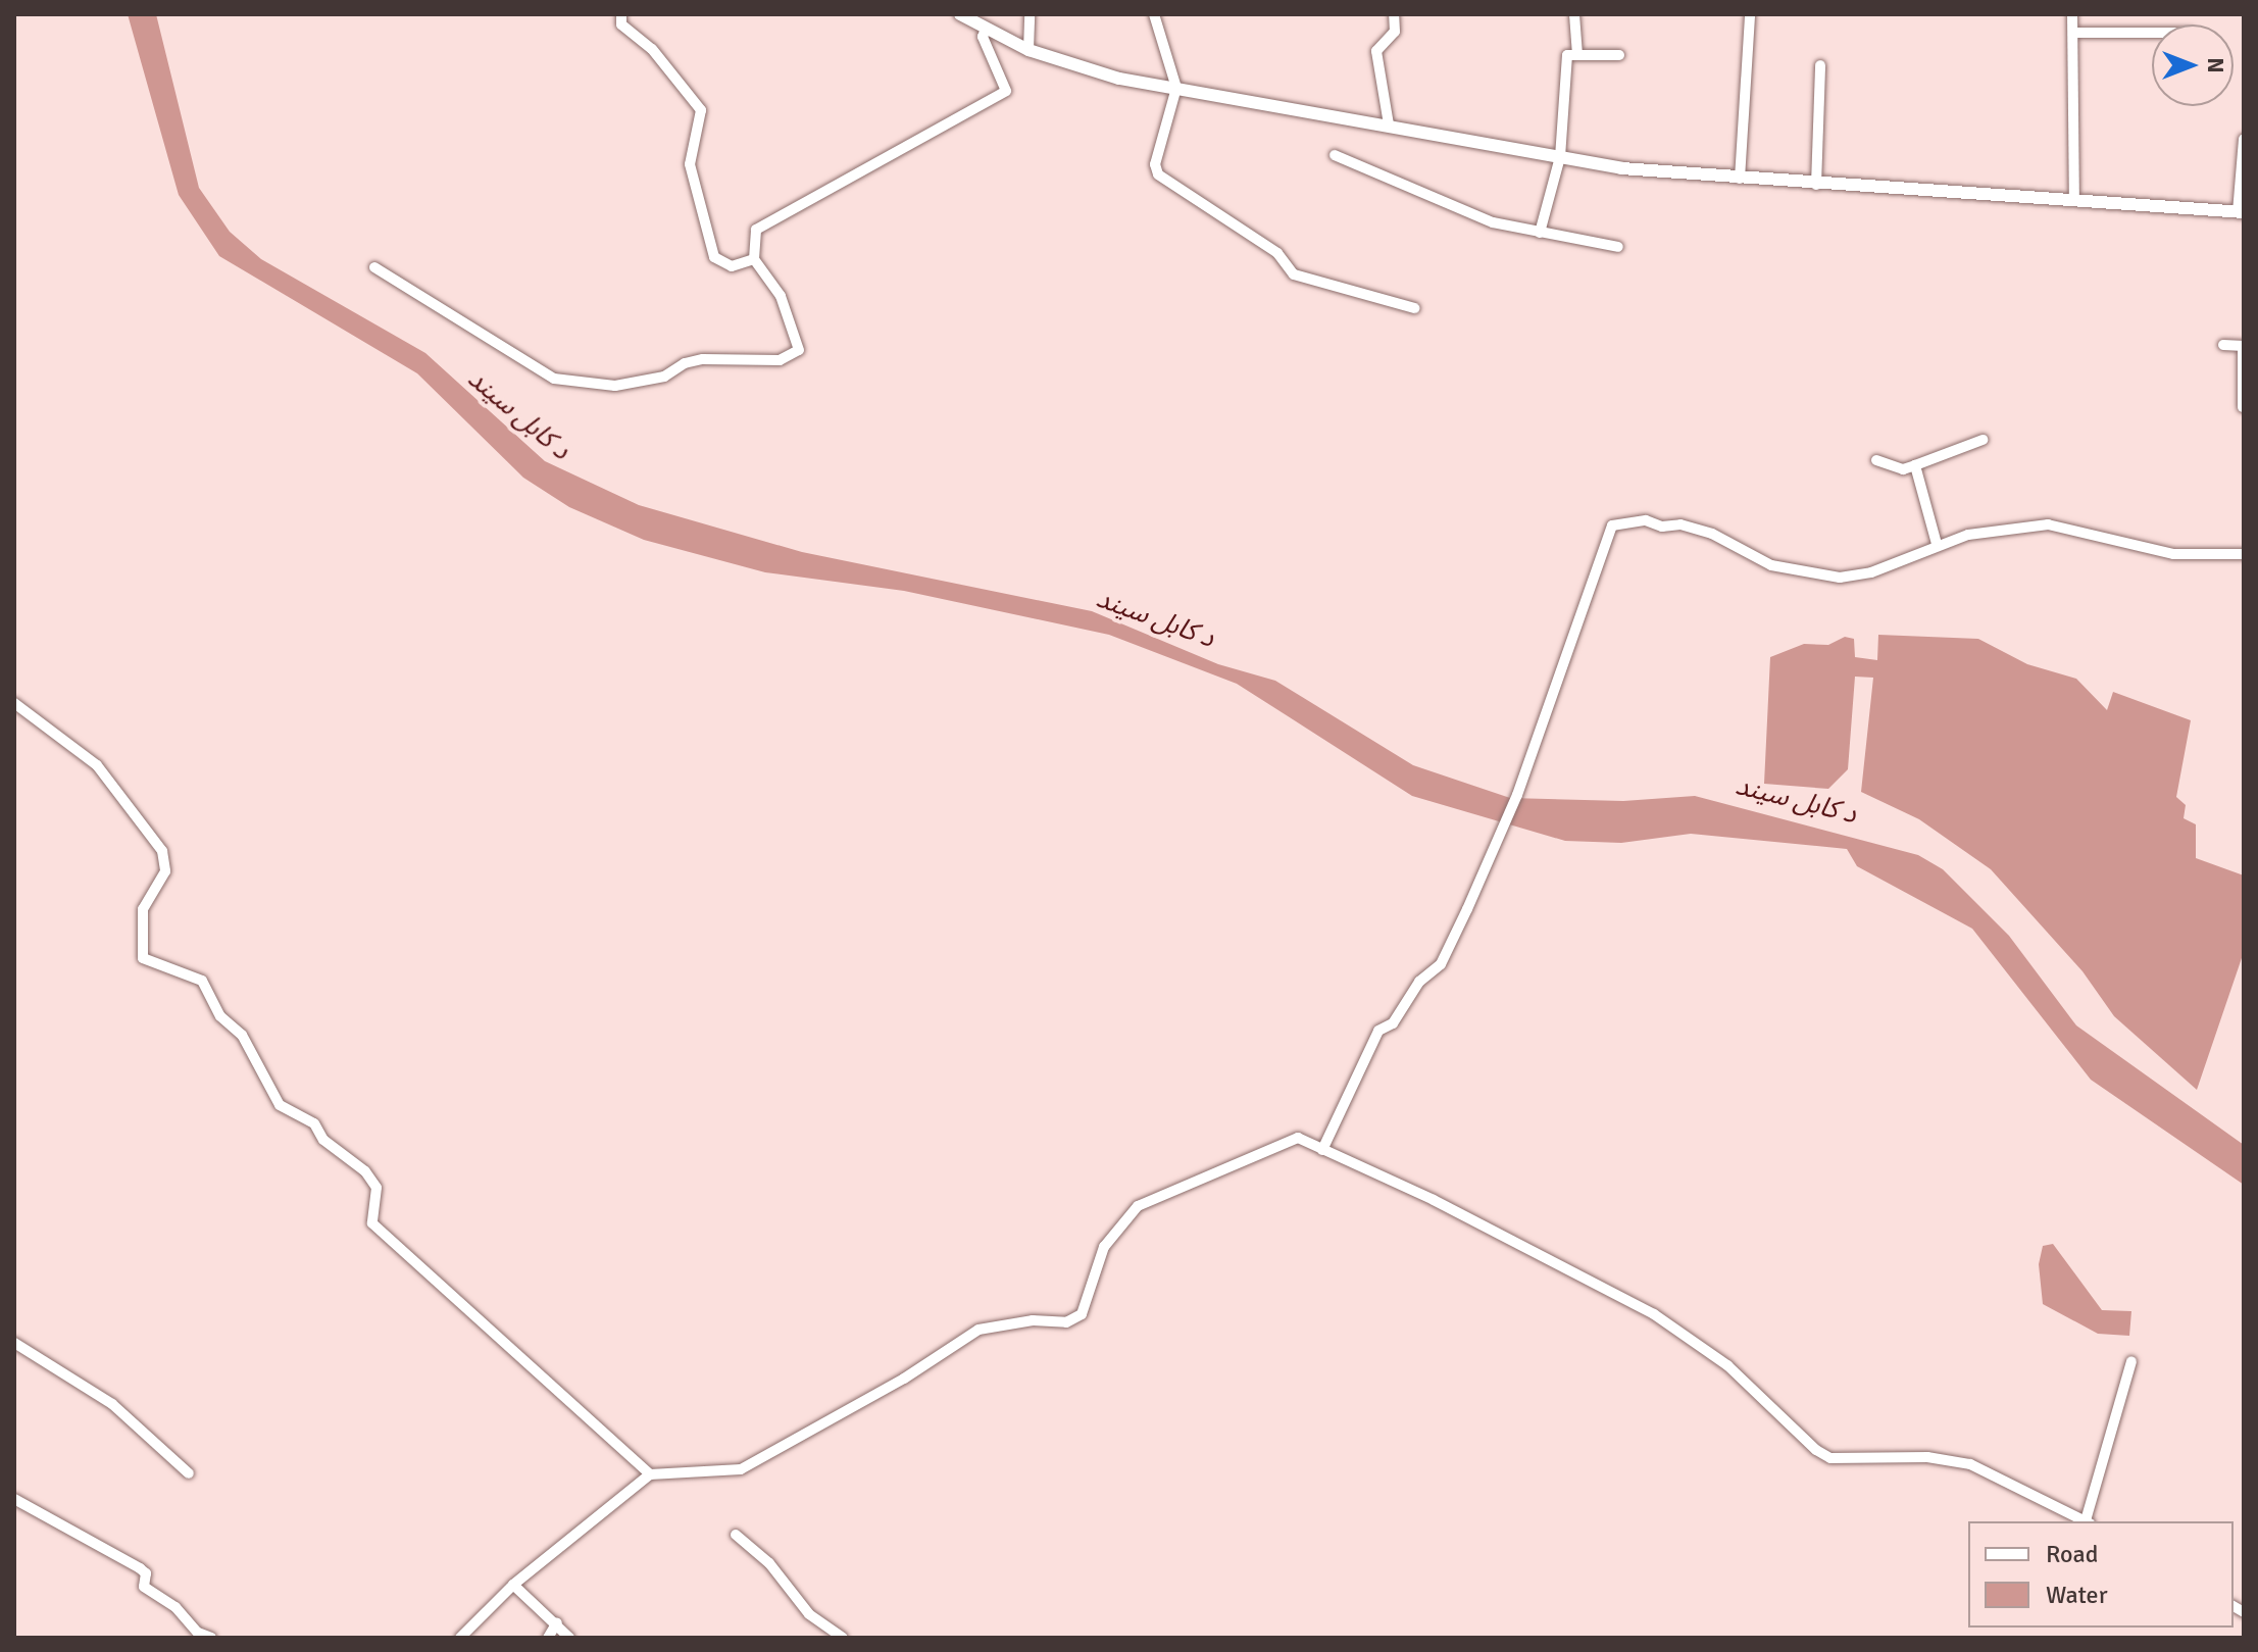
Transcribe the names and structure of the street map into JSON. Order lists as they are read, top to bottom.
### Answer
{
  "water": ["د کابل سيند"],
  "legend": ["Road", "Water"],
  "north": "right"
}
